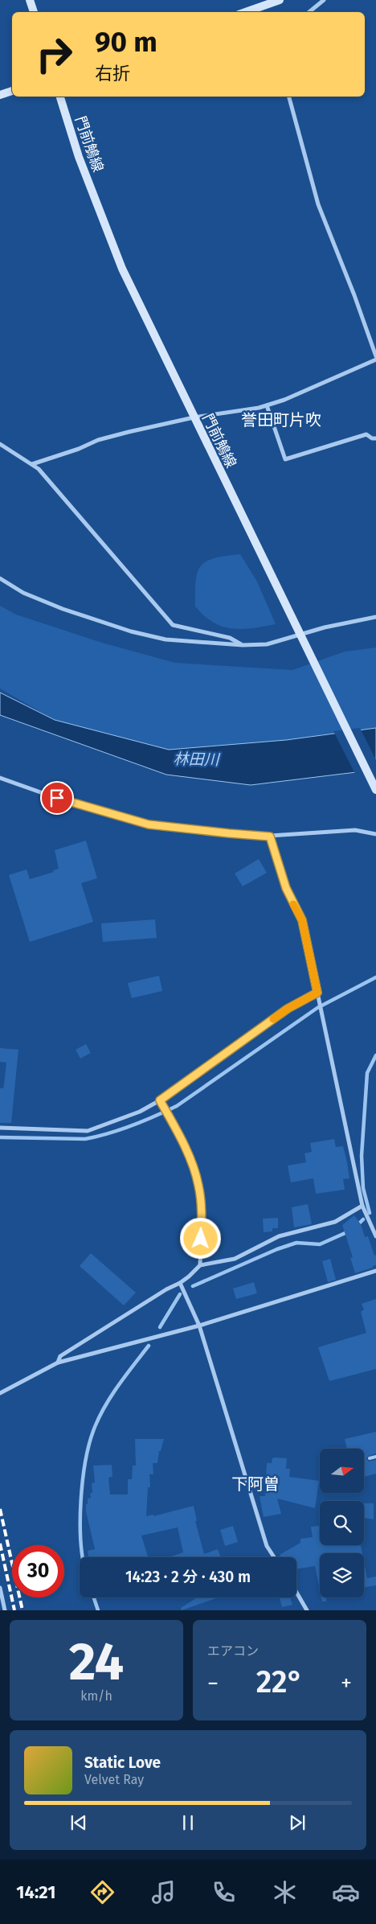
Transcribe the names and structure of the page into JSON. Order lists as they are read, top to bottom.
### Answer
{
  "streets": {
    "main road": ["門前鵤線"]
  },
  "districts": ["誉田町片吹", "下阿曽"],
  "water": ["林田川"],
  "north": "right",
  "page": {
    "turn": ["90 m", "右折"],
    "limit": "30",
    "trip": "14:23 · 2 分 · 430 m",
    "tile": [
      ["24", "km/h"],
      "エアコン"
    ],
    "heat": ["−", "22°", "+"],
    "song": ["Static Love", "Velvet Ray"],
    "tabs": "14:21"
  }
}
